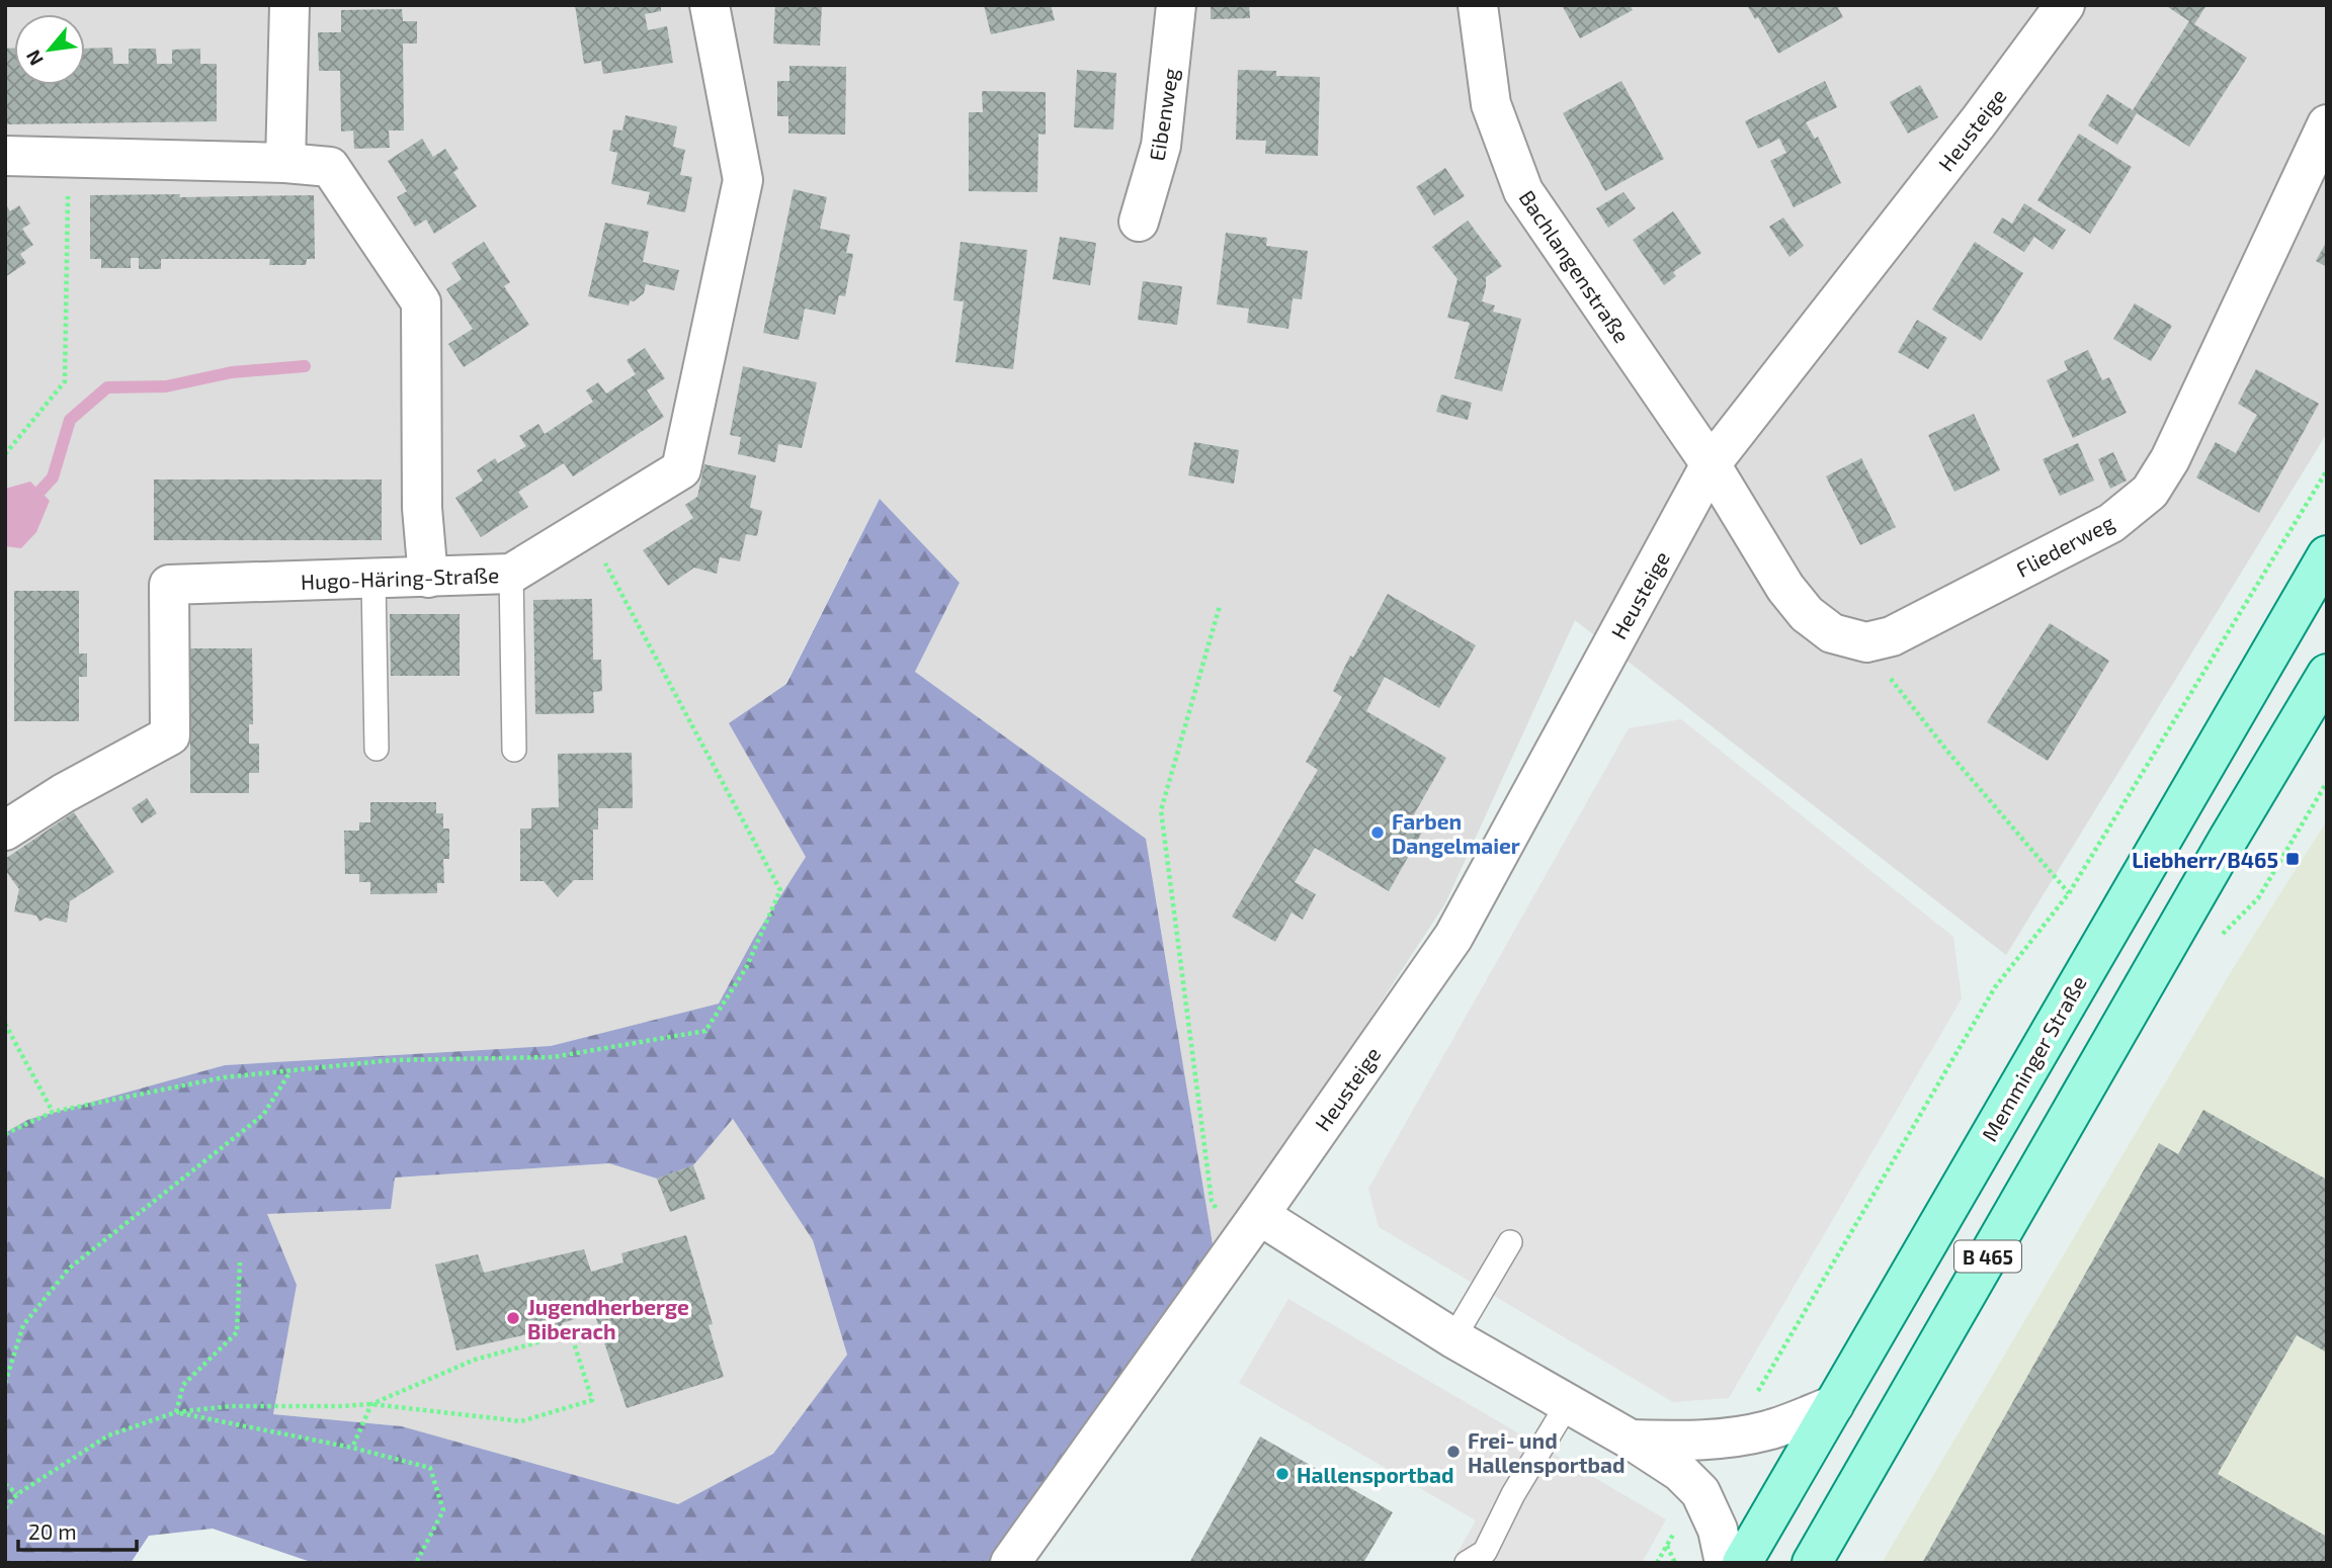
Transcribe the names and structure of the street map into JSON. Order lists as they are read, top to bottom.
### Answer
{
  "streets": {
    "main road": ["Memminger Straße", "B 465"],
    "street": [
      "Eibenweg",
      "Heusteige",
      "Bachlangenstraße",
      "Fliederweg",
      "Hugo-Häring-Straße"
    ]
  },
  "crossings": [
    ["Heusteige", "Bachlangenstraße"]
  ],
  "places": {
    "other": [
      "Farben Dangelmaier",
      "Jugendherberge Biberach",
      "Frei- und Hallensportbad",
      "Hallensportbad"
    ],
    "transit": ["Liebherr/B465"]
  },
  "scale_bar": "20 m",
  "north": "bottom left"
}
